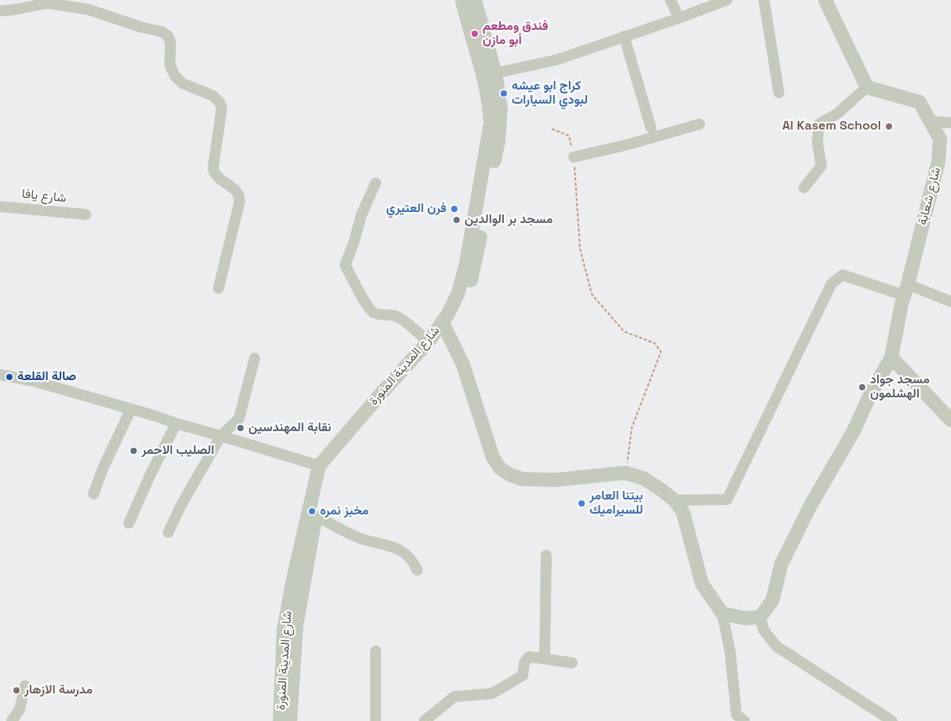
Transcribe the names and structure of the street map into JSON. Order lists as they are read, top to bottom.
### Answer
{
  "streets": {
    "street": ["شارع يافا", "شارع شعابة", "شارع المدينة المنورة"]
  },
  "places": [
    "فندق ومطعم أبو مازن",
    "كراج ابو عيشه لبودي السيارات",
    "Al Kasem School",
    "فرن العتيري",
    "مسجد بر الوالدين",
    "صالة القلعة",
    "مسجد جواد الهشلمون",
    "نقابة المهندسين",
    "الصليب الاحمر",
    "بيتنا العامر للسيراميك",
    "مخبز نمره",
    "مدرسة الازهار"
  ]
}
